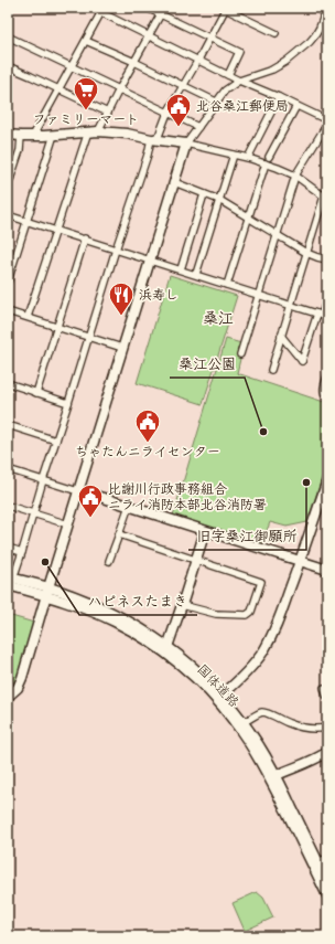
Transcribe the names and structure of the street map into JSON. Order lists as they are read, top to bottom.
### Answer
{
  "streets": {
    "street": ["国体道路"]
  },
  "districts": ["桑江"],
  "places": {
    "supermarket": ["ファミリーマート"],
    "public building": ["北谷桑江郵便局", "ちゃたんニライセンター", "比謝川行政事務組合 ニライ消防本部北谷消防署"],
    "restaurant": ["浜寿し"],
    "other": ["桑江公園", "旧字桑江御願所", "ハピネスたまき"]
  }
}
